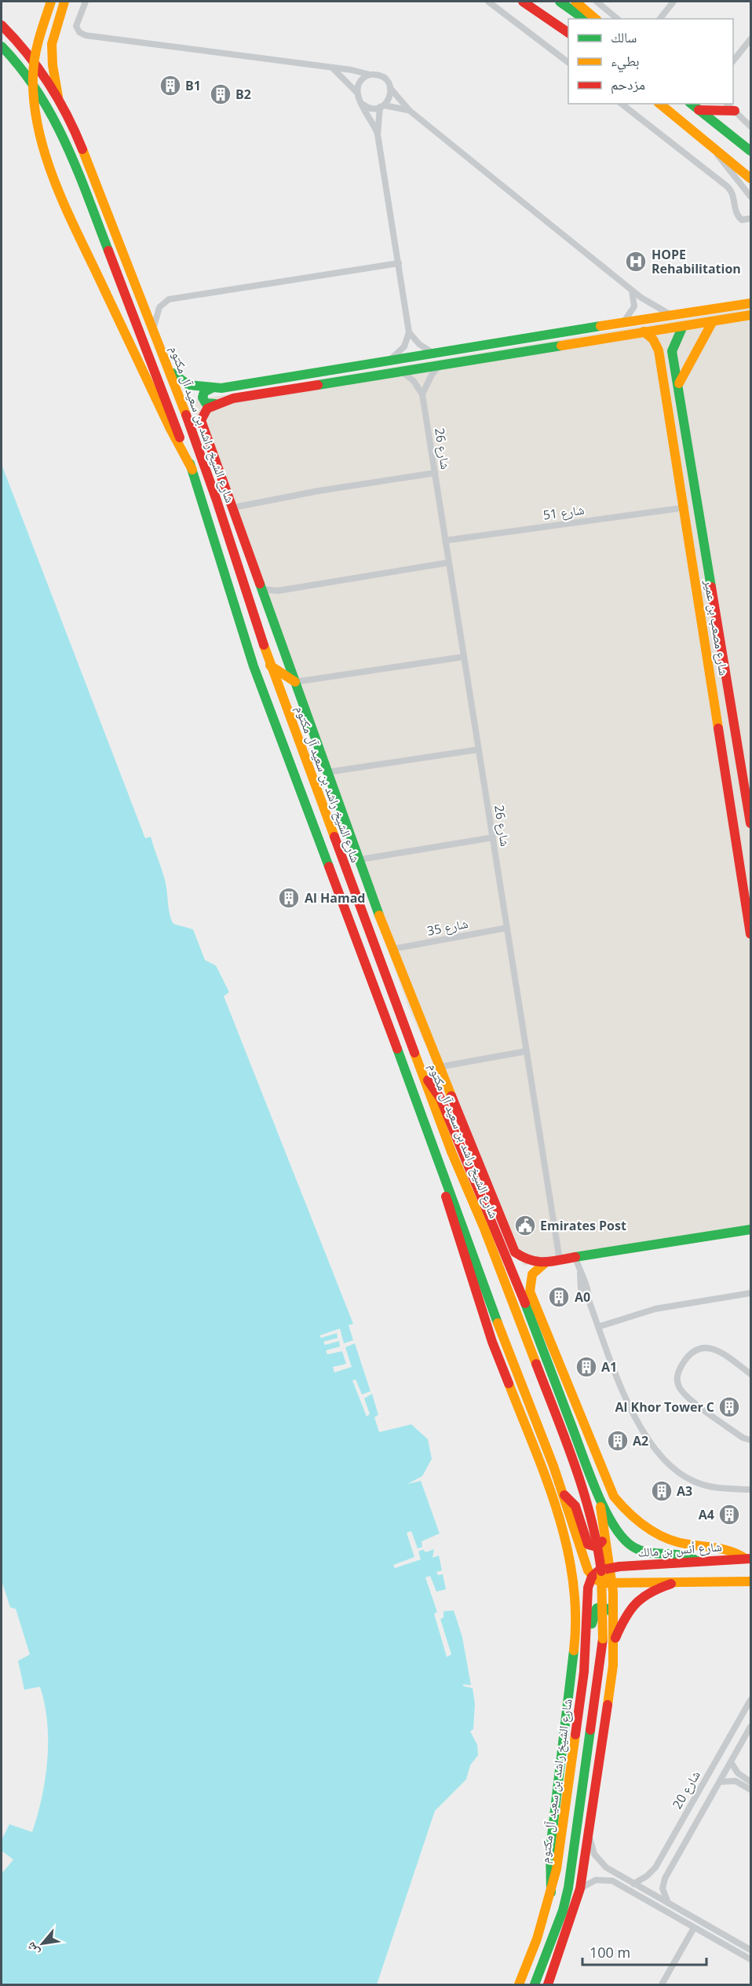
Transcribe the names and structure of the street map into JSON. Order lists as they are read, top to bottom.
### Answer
{
  "streets": {
    "main road": ["شارع الشيخ راشد بن سعيد آل مكتوم", "شارع مصعب بن عمير", "شارع أنس بن مالك"],
    "street": [
      "شارع 26",
      "شارع 51",
      "شارع 35",
      "شارع 20"
    ]
  },
  "crossings": [
    ["شارع 26", "شارع 51"],
    ["شارع 26", "شارع 35"],
    ["شارع 51", "شارع مصعب بن عمير"]
  ],
  "places": {
    "building": [
      "B1",
      "B2",
      "Al Hamad",
      "A0",
      "A1",
      "Al Khor Tower C",
      "A2",
      "A3",
      "A4"
    ],
    "hospital": ["HOPE Rehabilitation"],
    "public building": ["Emirates Post"]
  },
  "legend": ["سالك", "بطيء", "مزدحم"],
  "scale_bar": "100 m",
  "north": "bottom left"
}
